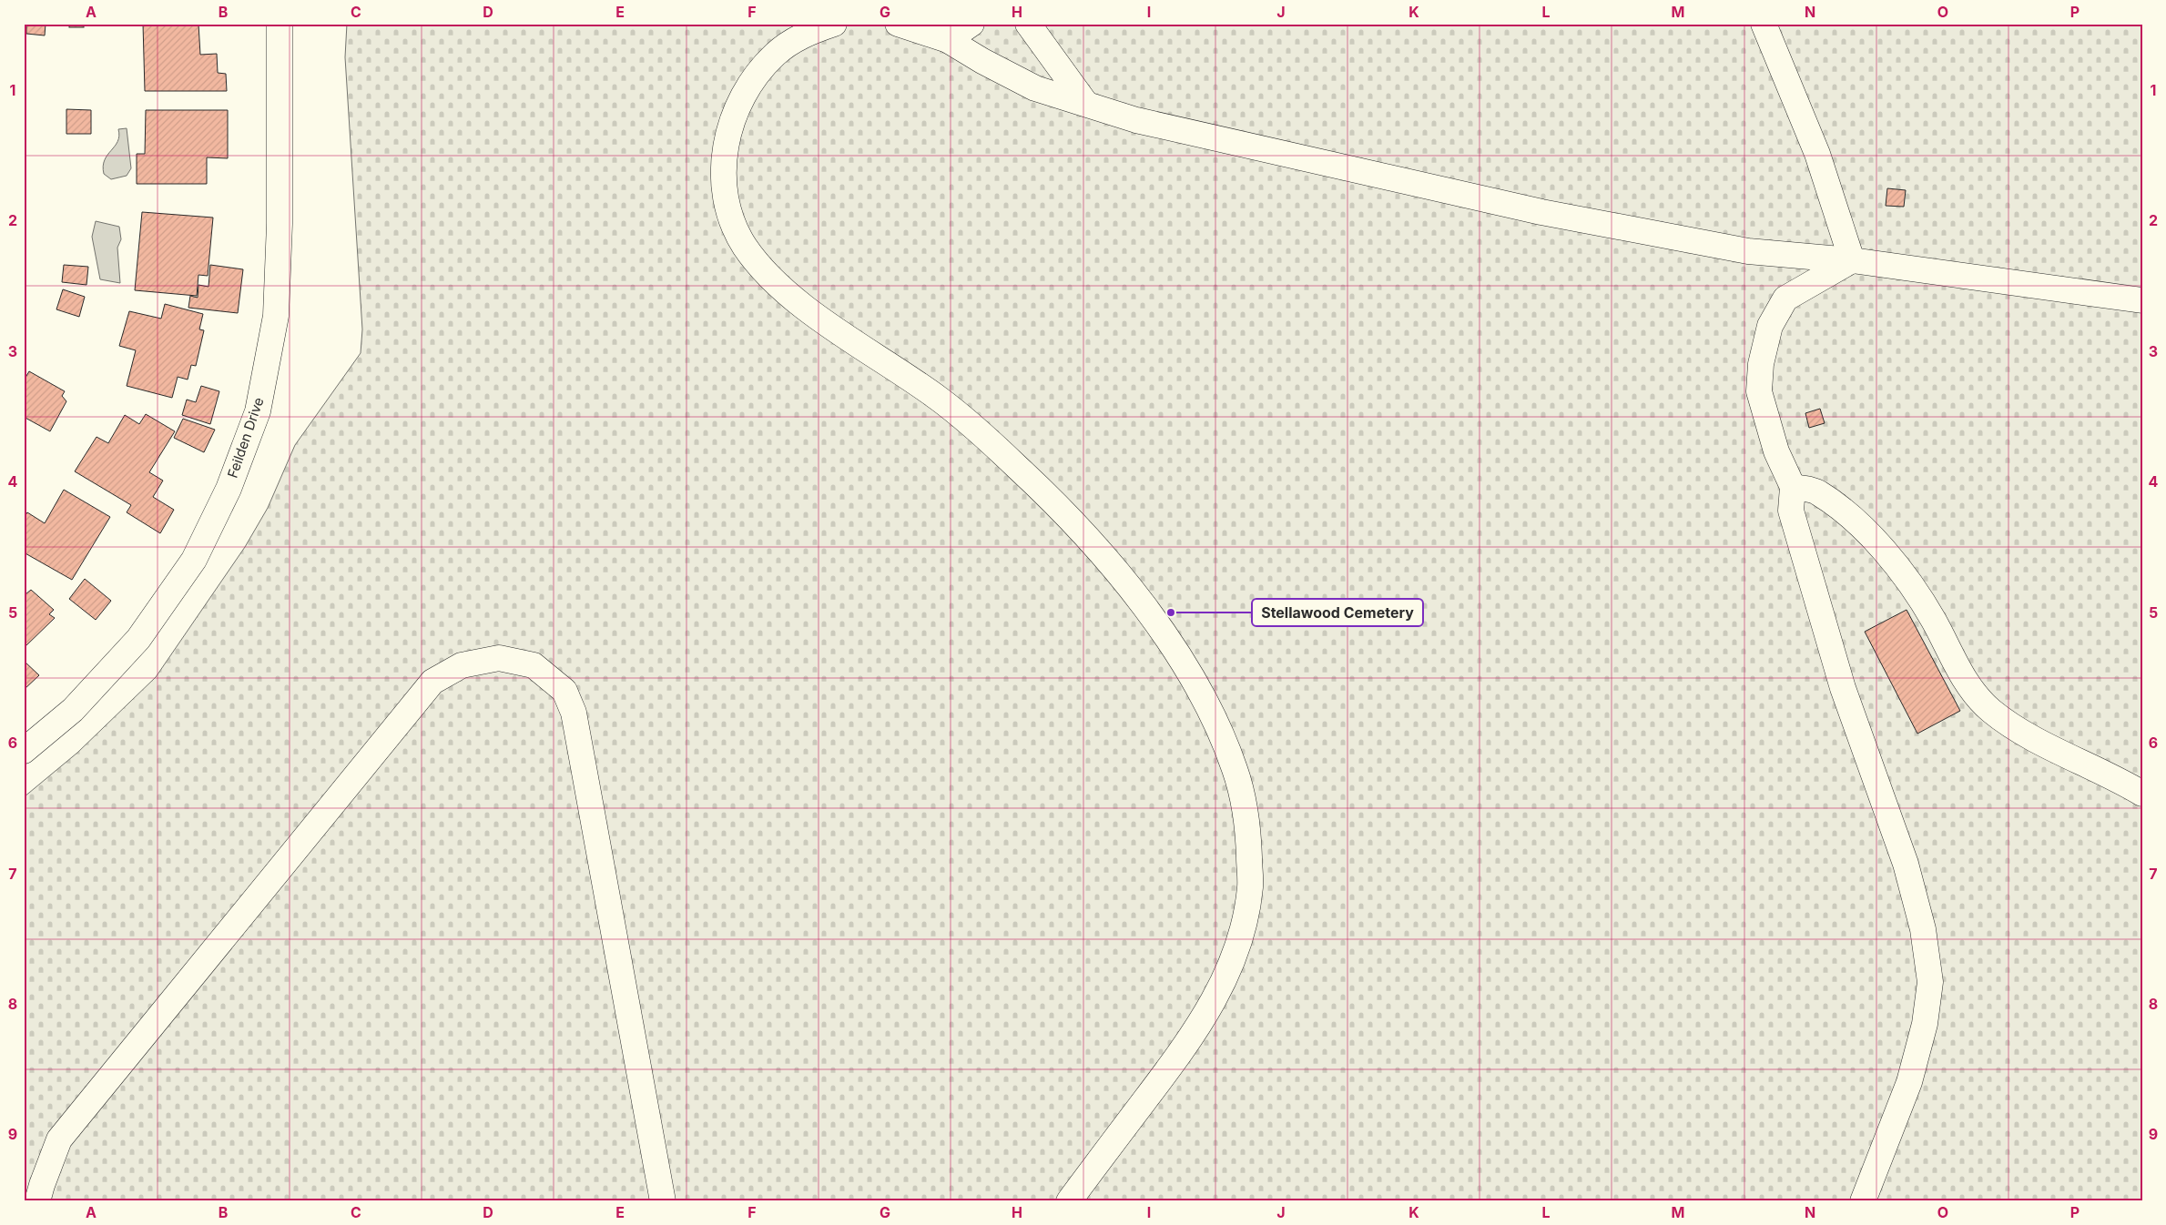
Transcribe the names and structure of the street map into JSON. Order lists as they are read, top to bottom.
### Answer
{
  "streets": {
    "street": ["Feilden Drive"]
  },
  "places": ["Stellawood Cemetery"],
  "grid": {
    "columns": [
      "A",
      "B",
      "C",
      "D",
      "E",
      "F",
      "G",
      "H",
      "I",
      "J",
      "K",
      "L",
      "M",
      "N",
      "O",
      "P"
    ],
    "rows": [
      "1",
      "2",
      "3",
      "4",
      "5",
      "6",
      "7",
      "8",
      "9"
    ]
  }
}
